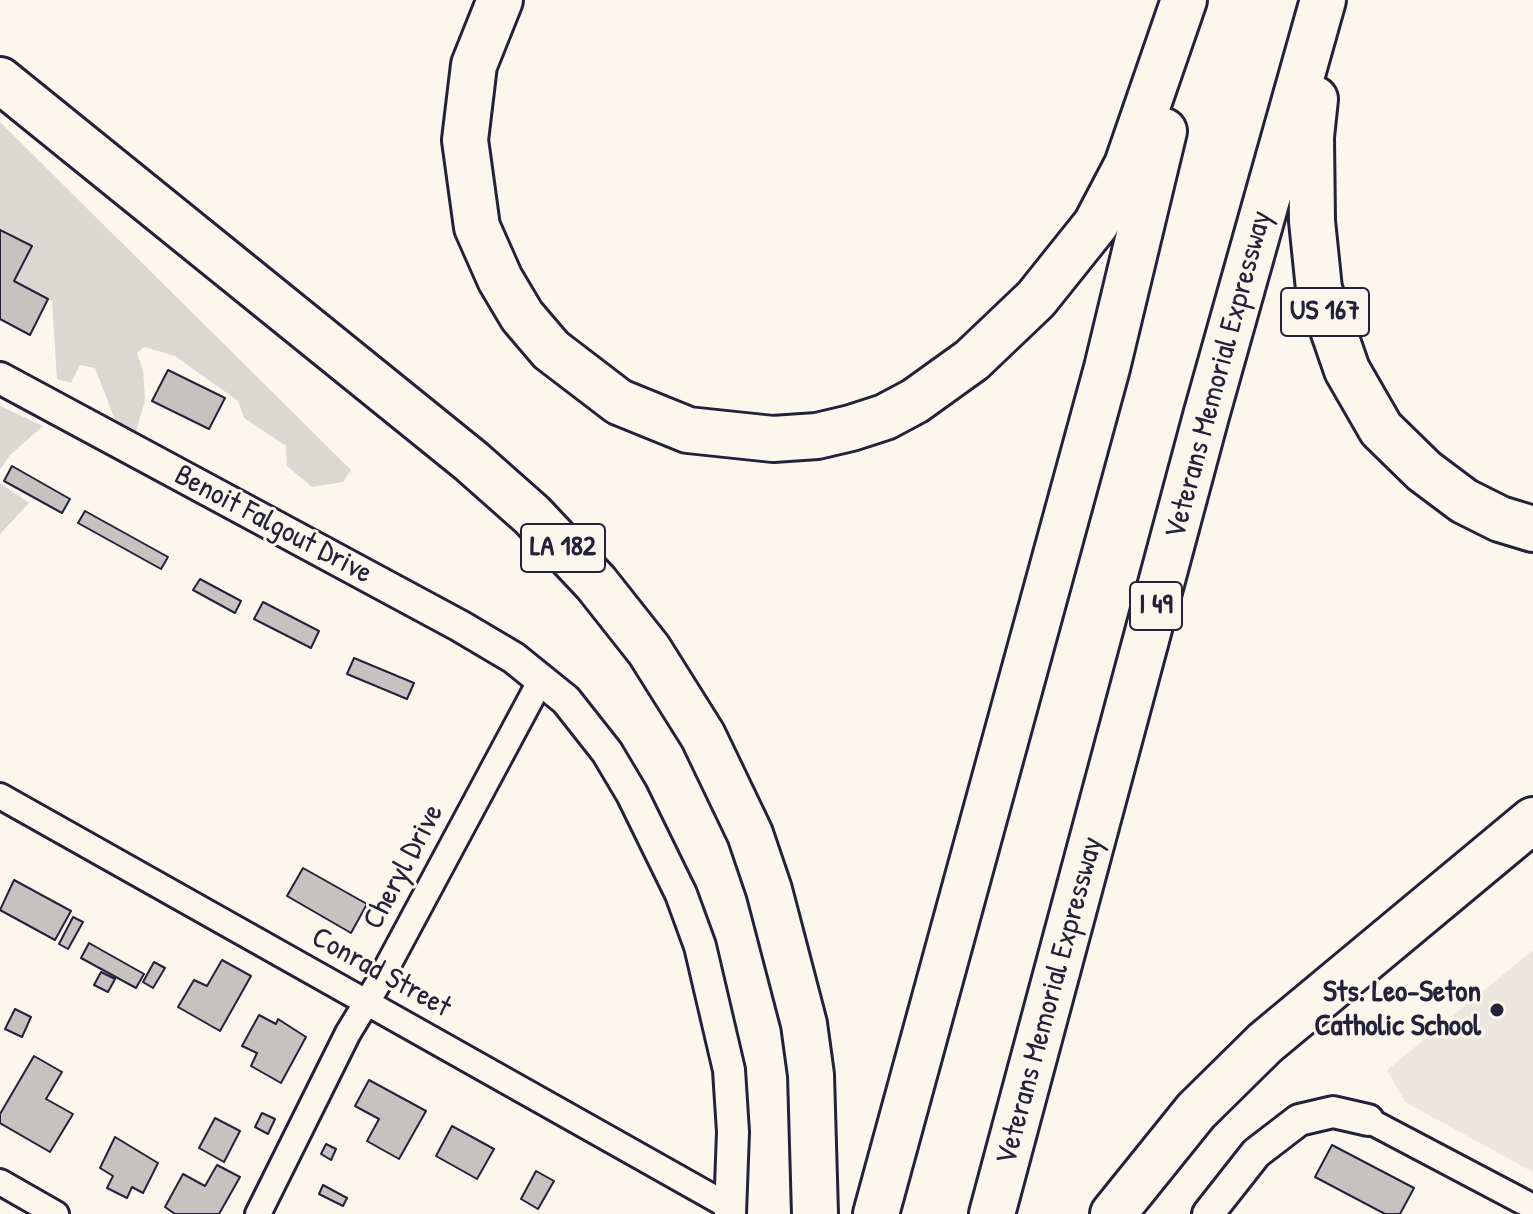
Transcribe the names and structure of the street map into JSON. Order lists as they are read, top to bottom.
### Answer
{
  "streets": {
    "highway": [
      "US 167",
      "Veterans Memorial Expressway",
      "LA 182",
      "I 49"
    ],
    "street": ["Benoit Falgout Drive", "Cheryl Drive", "Conrad Street"]
  },
  "crossings": [
    ["Benoit Falgout Drive", "Cheryl Drive"],
    ["Benoit Falgout Drive", "Conrad Street"],
    ["Cheryl Drive", "Conrad Street"]
  ],
  "places": ["Sts. Leo-Seton Catholic School"]
}
